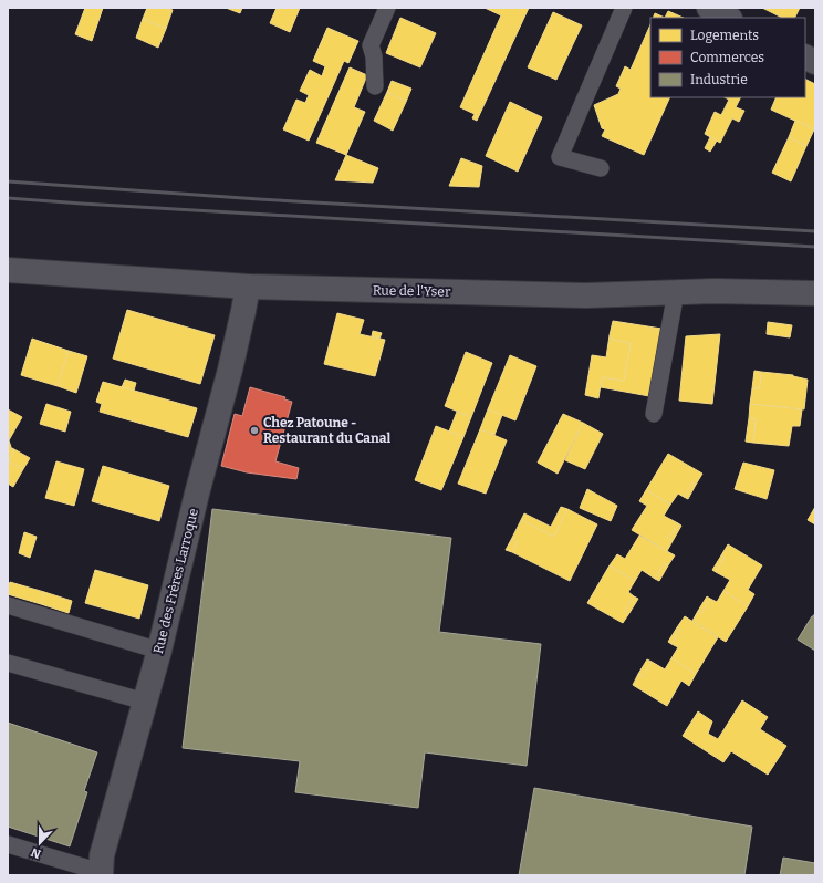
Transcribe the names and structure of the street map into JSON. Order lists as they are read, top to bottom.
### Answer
{
  "streets": {
    "street": ["Rue de l'Yser", "Rue des Frères Larroque"]
  },
  "crossings": [
    ["Rue de l'Yser", "Rue des Frères Larroque"]
  ],
  "places": ["Chez Patoune - Restaurant du Canal"],
  "legend": ["Logements", "Commerces", "Industrie"],
  "north": "bottom"
}
